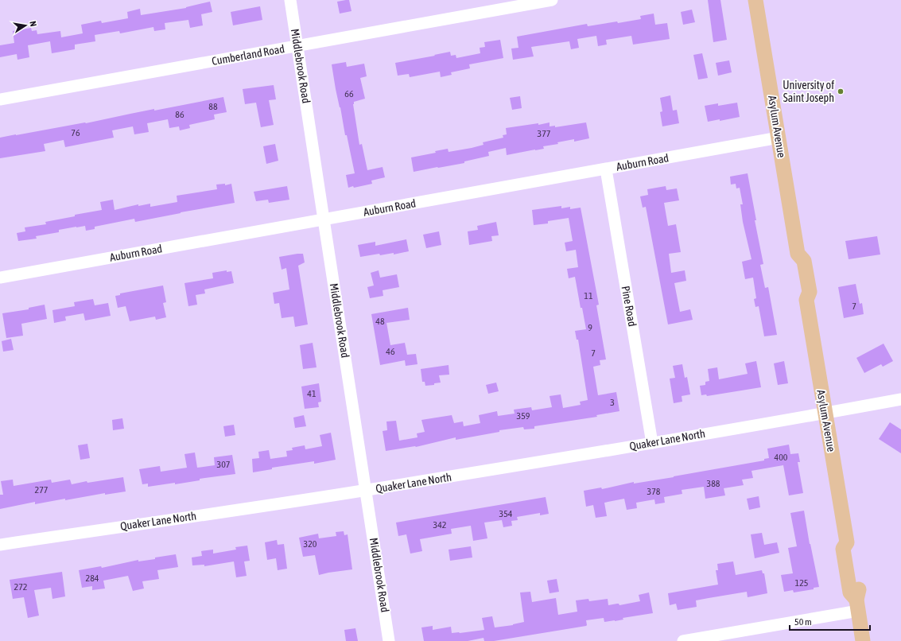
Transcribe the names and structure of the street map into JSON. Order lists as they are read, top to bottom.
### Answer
{
  "streets": {
    "main road": ["Asylum Avenue"],
    "street": [
      "Cumberland Road",
      "Middlebrook Road",
      "Auburn Road",
      "Pine Road",
      "Quaker Lane North"
    ]
  },
  "crossings": [
    ["Cumberland Road", "Middlebrook Road"],
    ["Middlebrook Road", "Auburn Road"],
    ["Middlebrook Road", "Quaker Lane North"],
    ["Asylum Avenue", "Auburn Road"],
    ["Asylum Avenue", "Quaker Lane North"],
    ["Auburn Road", "Pine Road"],
    ["Pine Road", "Quaker Lane North"]
  ],
  "places": ["University of Saint Joseph"],
  "house_numbers": [
    "66",
    "88",
    "86",
    "76",
    "377",
    "11",
    "7",
    "48",
    "9",
    "46",
    "7",
    "41",
    "3",
    "359",
    "400",
    "307",
    "388",
    "277",
    "378",
    "354",
    "342",
    "320",
    "284",
    "125",
    "272"
  ],
  "scale_bar": "50 m",
  "north": "right"
}
